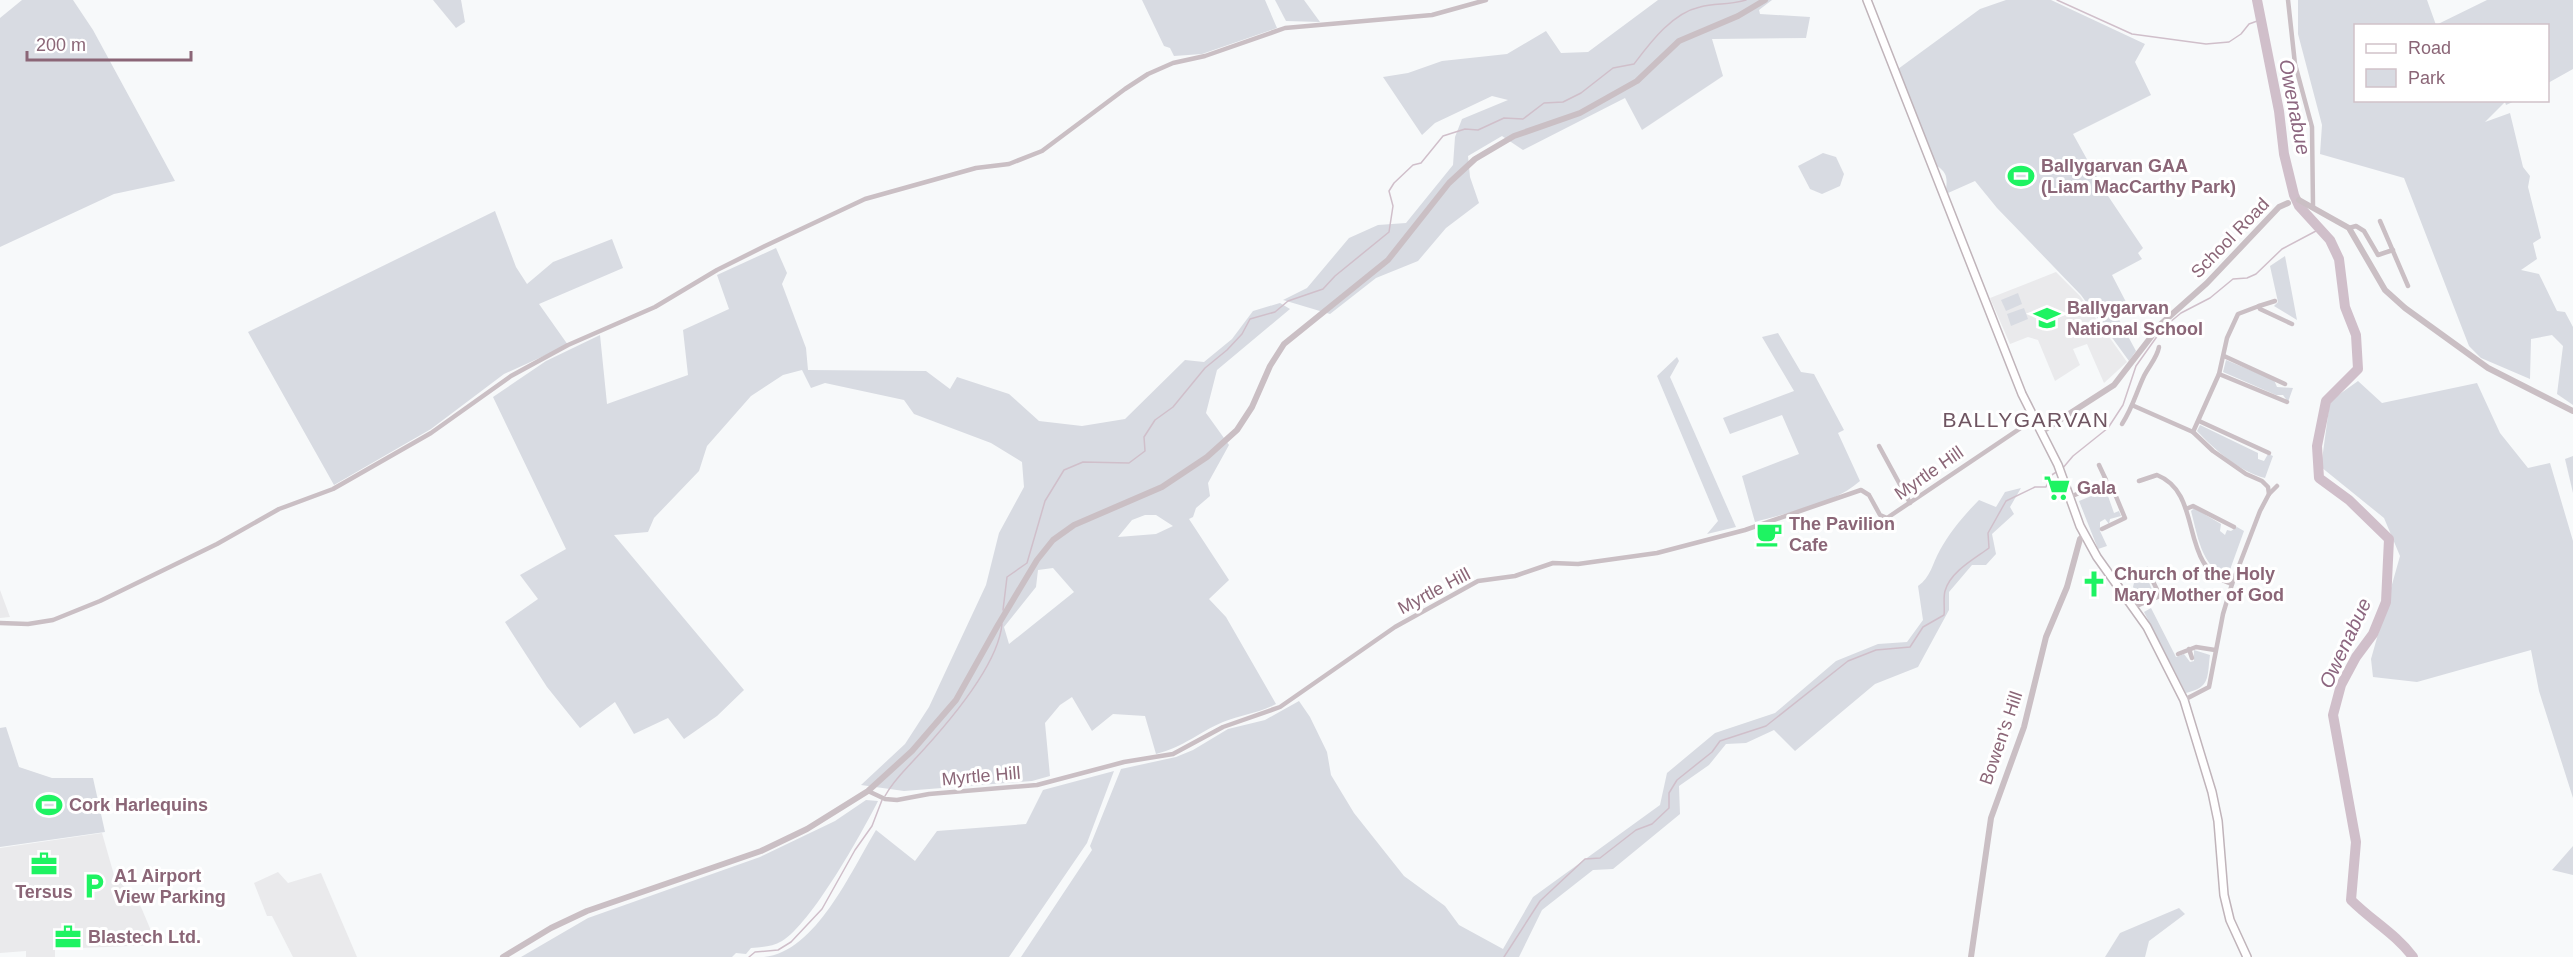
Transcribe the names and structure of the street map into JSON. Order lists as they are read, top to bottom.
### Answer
{
  "streets": {
    "street": ["School Road", "Myrtle Hill", "Bowen's Hill"]
  },
  "districts": ["BALLYGARVAN"],
  "water": ["Owenabue"],
  "places": {
    "sports": ["Ballygarvan GAA (Liam MacCarthy Park)", "Cork Harlequins"],
    "school or university": ["Ballygarvan National School"],
    "supermarket": ["Gala"],
    "cafe": ["The Pavilion Cafe"],
    "church": ["Church of the Holy Mary Mother of God"],
    "office": ["Tersus", "Blastech Ltd."],
    "parking": ["A1 Airport View Parking"]
  },
  "legend": ["Road", "Park"],
  "scale_bar": "200 m"
}
